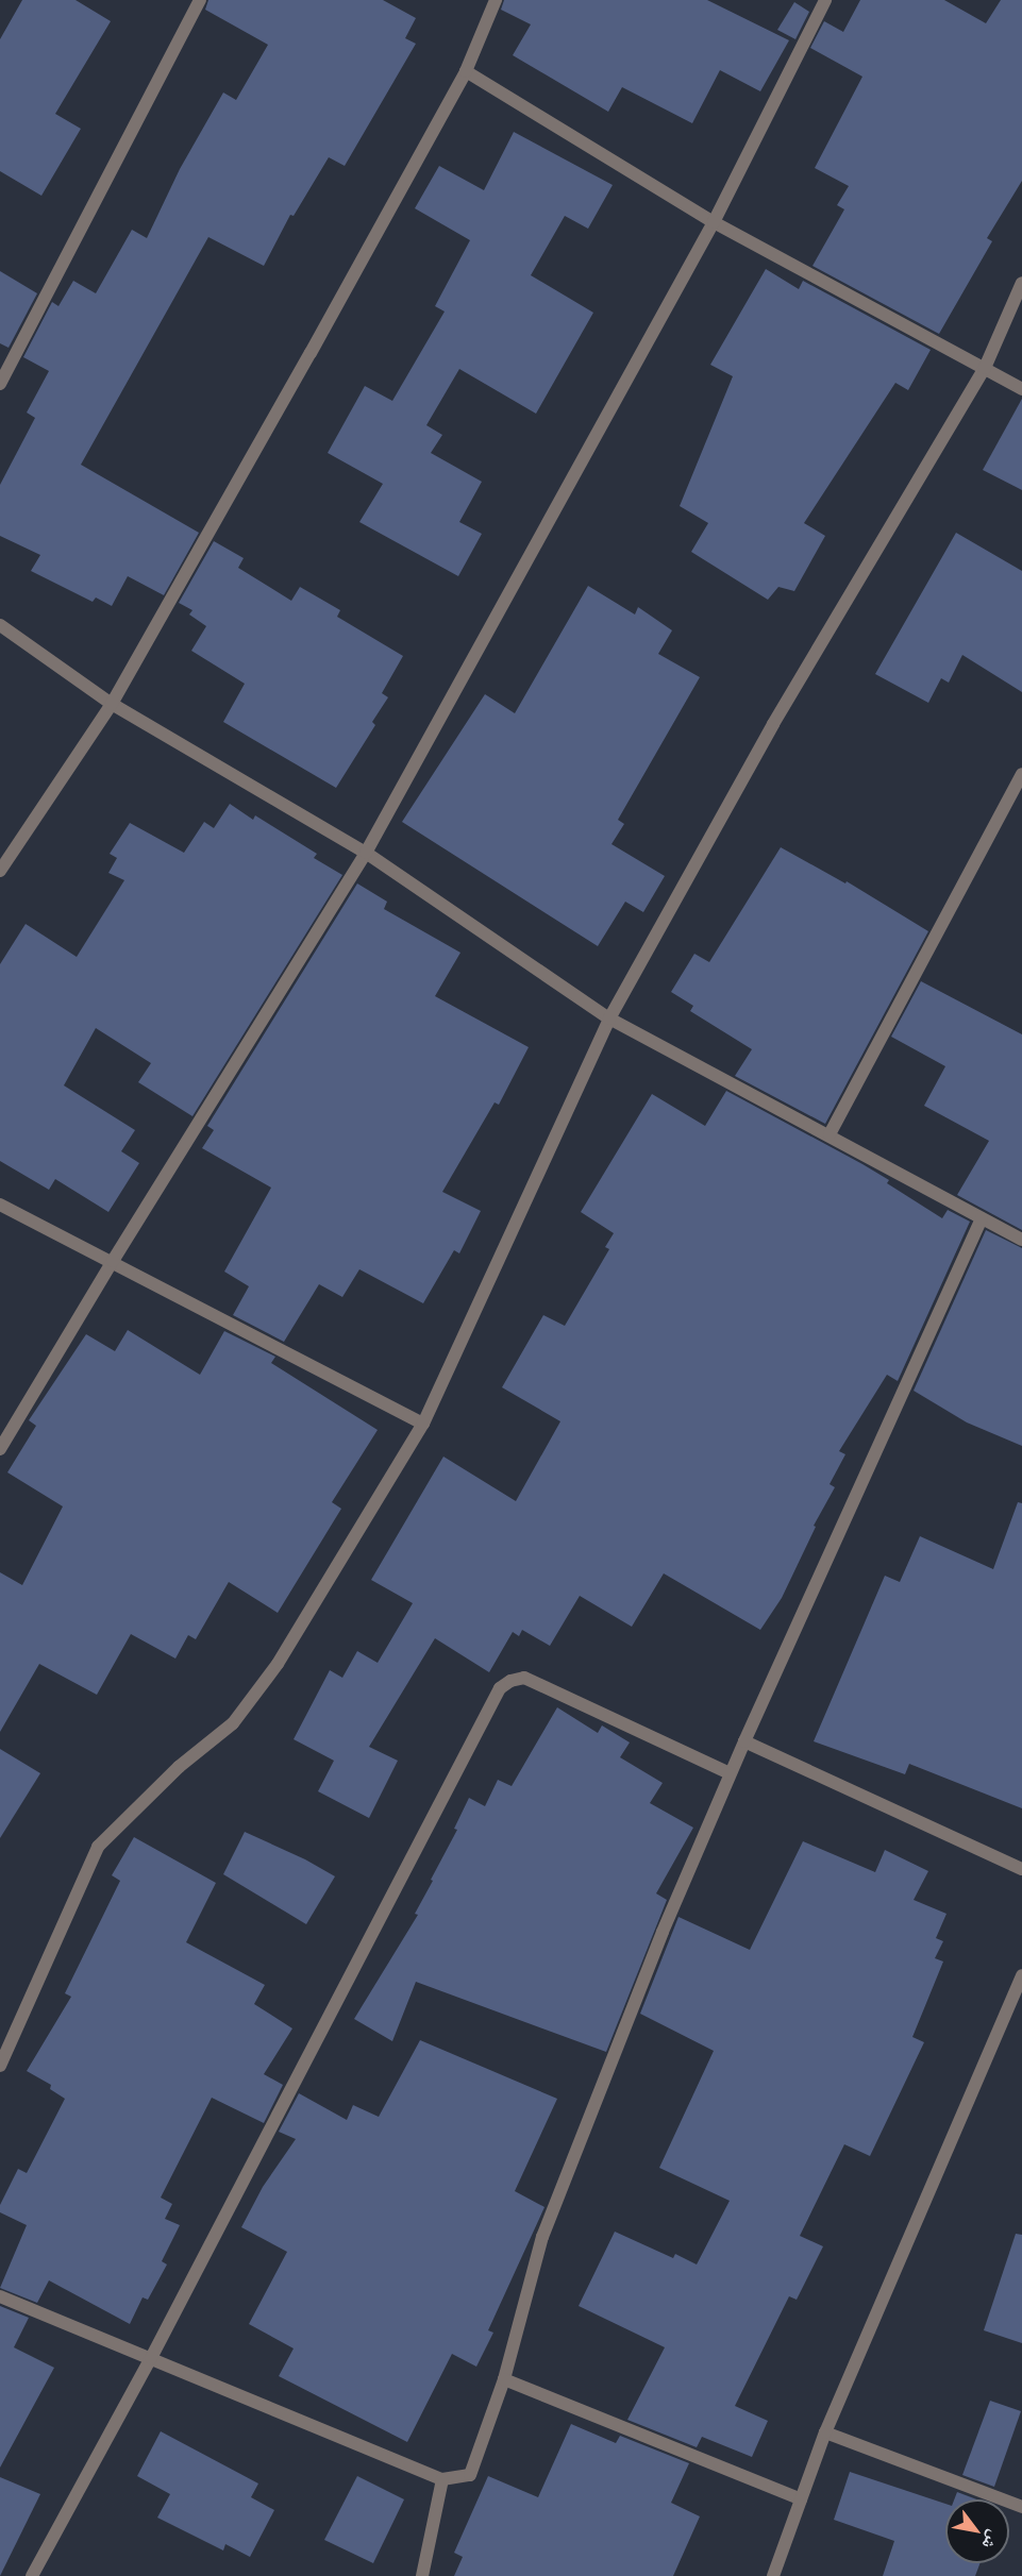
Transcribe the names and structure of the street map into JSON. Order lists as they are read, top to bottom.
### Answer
{
  "north": "bottom right"
}
